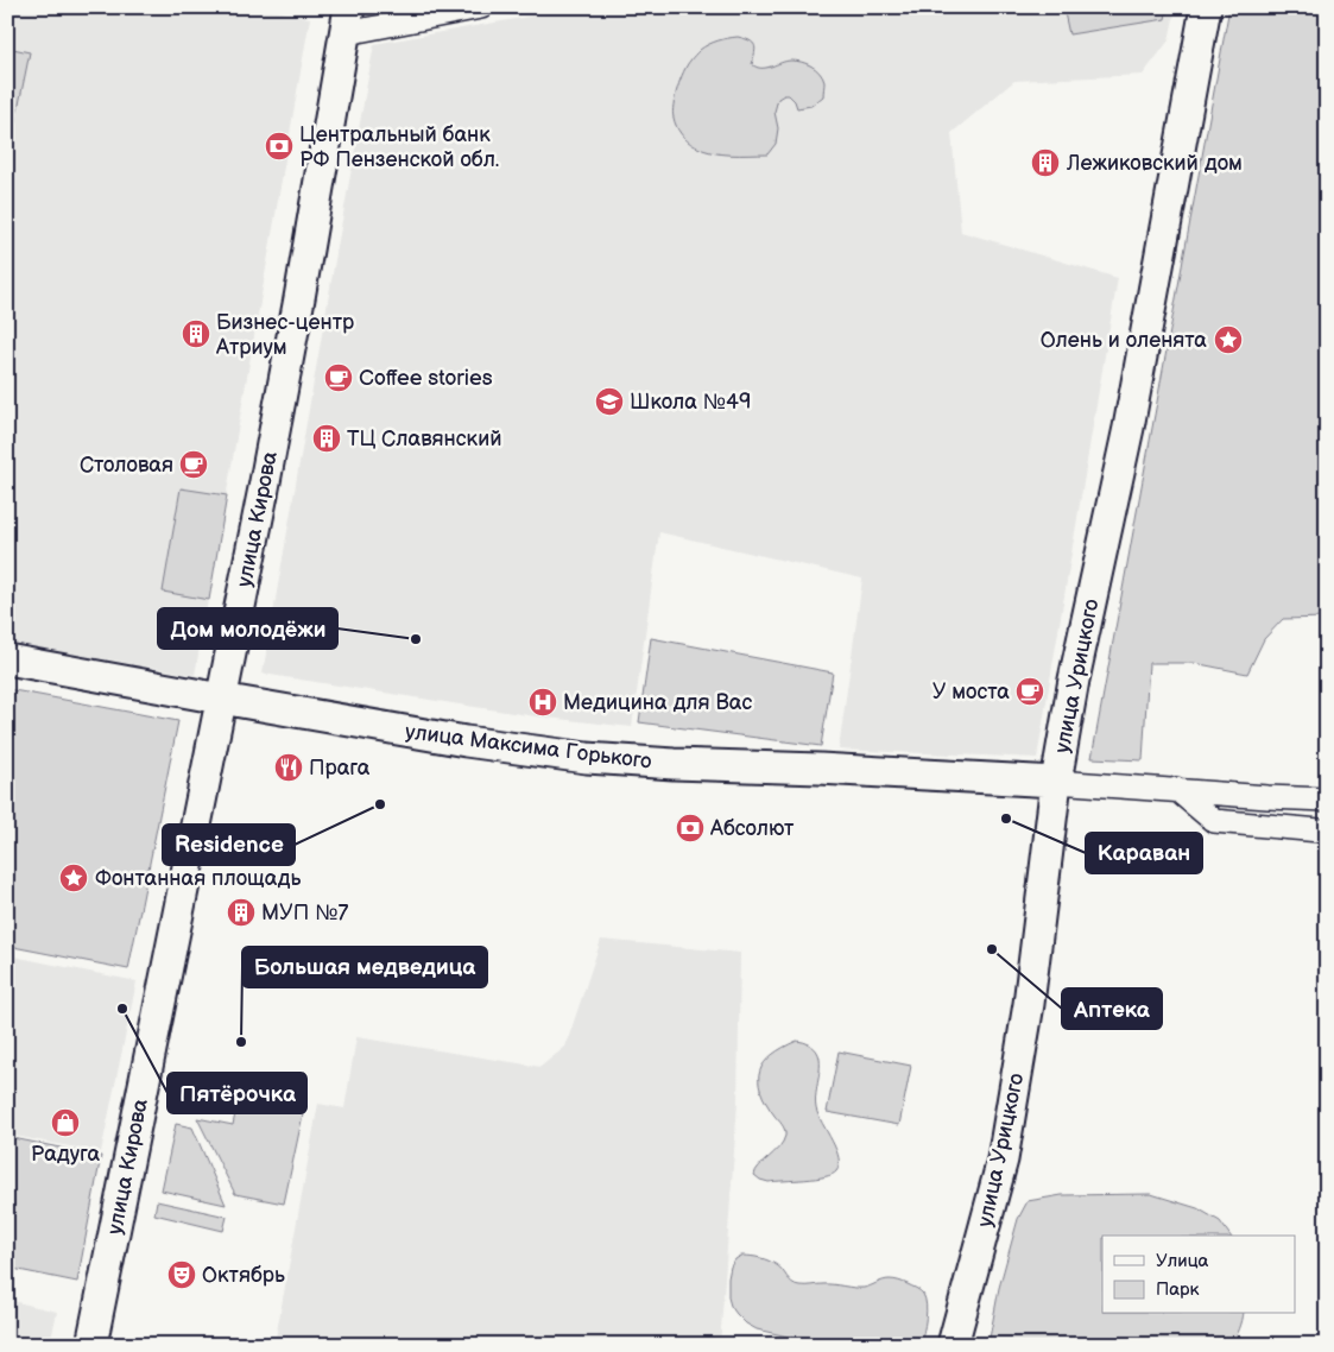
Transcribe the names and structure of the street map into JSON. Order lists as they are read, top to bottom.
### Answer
{
  "streets": {
    "main road": ["улица Кирова", "улица Урицкого", "улица Максима Горького"]
  },
  "crossings": [
    ["улица Кирова", "улица Максима Горького"],
    ["улица Урицкого", "улица Максима Горького"]
  ],
  "places": {
    "bank": ["Центральный банк РФ Пензенской обл.", "Абсолют"],
    "building": [
      "Лежиковский дом",
      "Бизнес-центр Атриум",
      "ТЦ Славянский",
      "МУП №7"
    ],
    "place": ["Олень и оленята", "Фонтанная площадь"],
    "cafe": ["Coffee stories", "Столовая", "У моста"],
    "school or university": ["Школа №49"],
    "other": [
      "Дом молодёжи",
      "Residence",
      "Караван",
      "Аптека",
      "Пятёрочка",
      "Большая медведица"
    ],
    "hospital": ["Медицина для Вас"],
    "restaurant": ["Прага"],
    "shop": ["Радуга"],
    "theatre": ["Октябрь"]
  },
  "legend": ["Улица", "Парк"]
}
